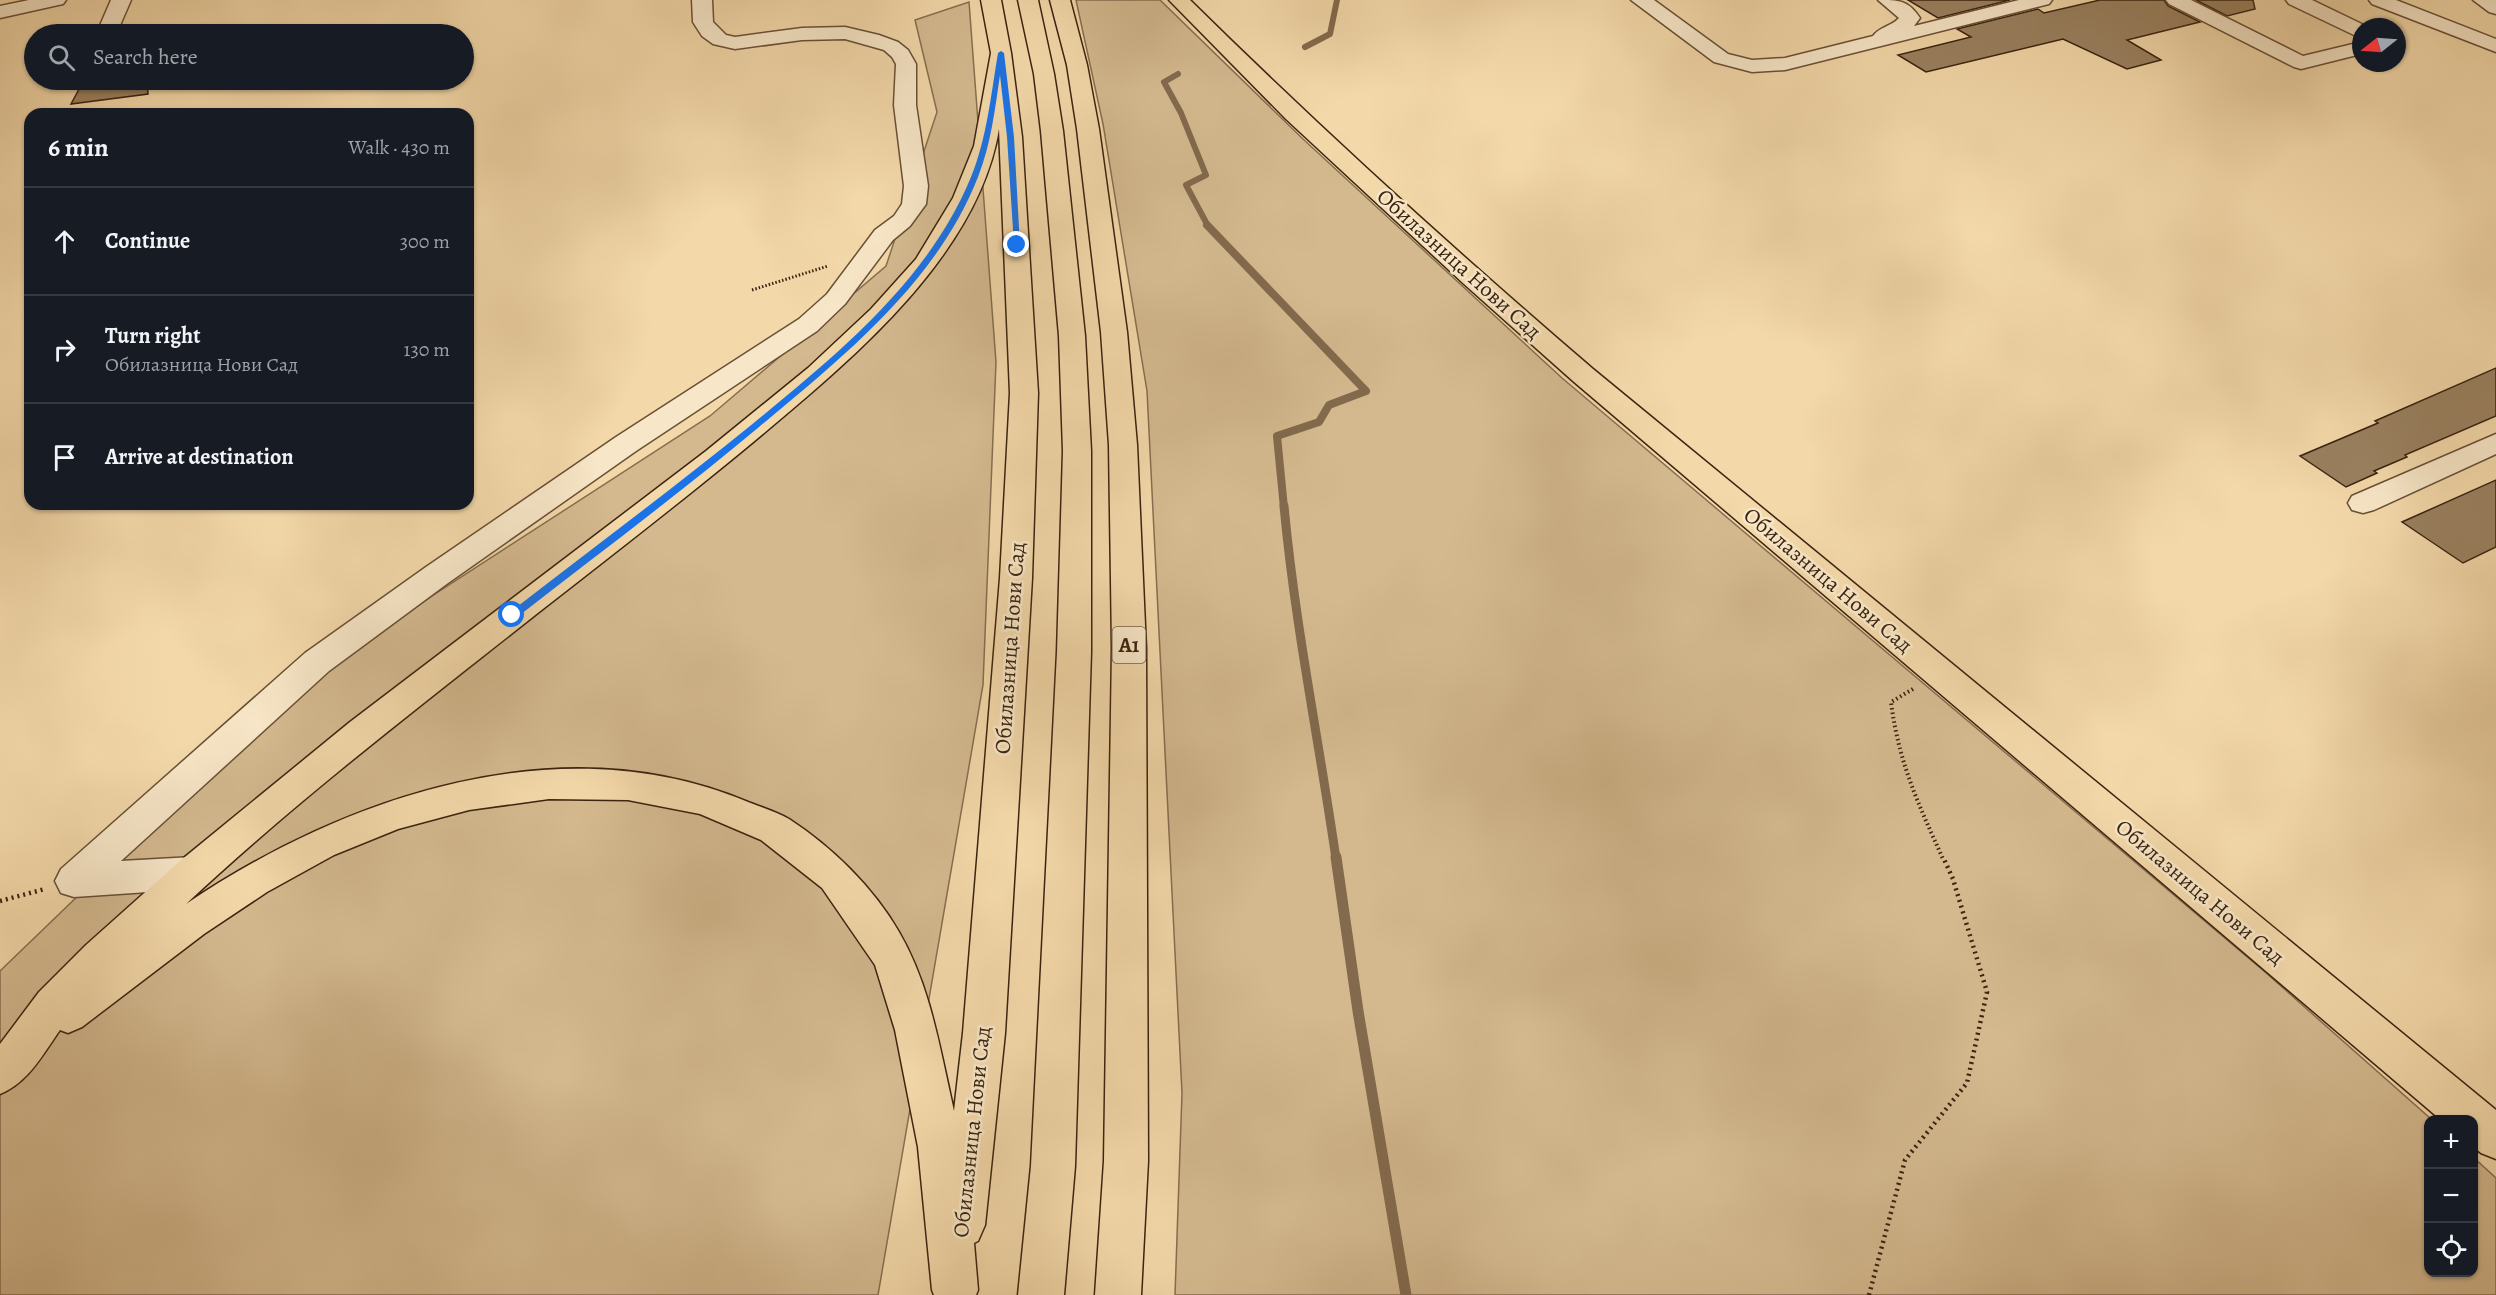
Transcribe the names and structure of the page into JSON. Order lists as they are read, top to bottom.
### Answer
{
  "streets": {
    "main road": ["Обилазница Нови Сад", "A1"]
  },
  "north": "left",
  "page": {
    "search": "Search here",
    "heading": ["6 min", "Walk · 430 m"],
    "list": [
      ["Continue", "300 m"],
      ["Turn right", "Обилазница Нови Сад", "130 m"],
      "Arrive at destination"
    ],
    "map_buttons": ["+", "−"]
  }
}
